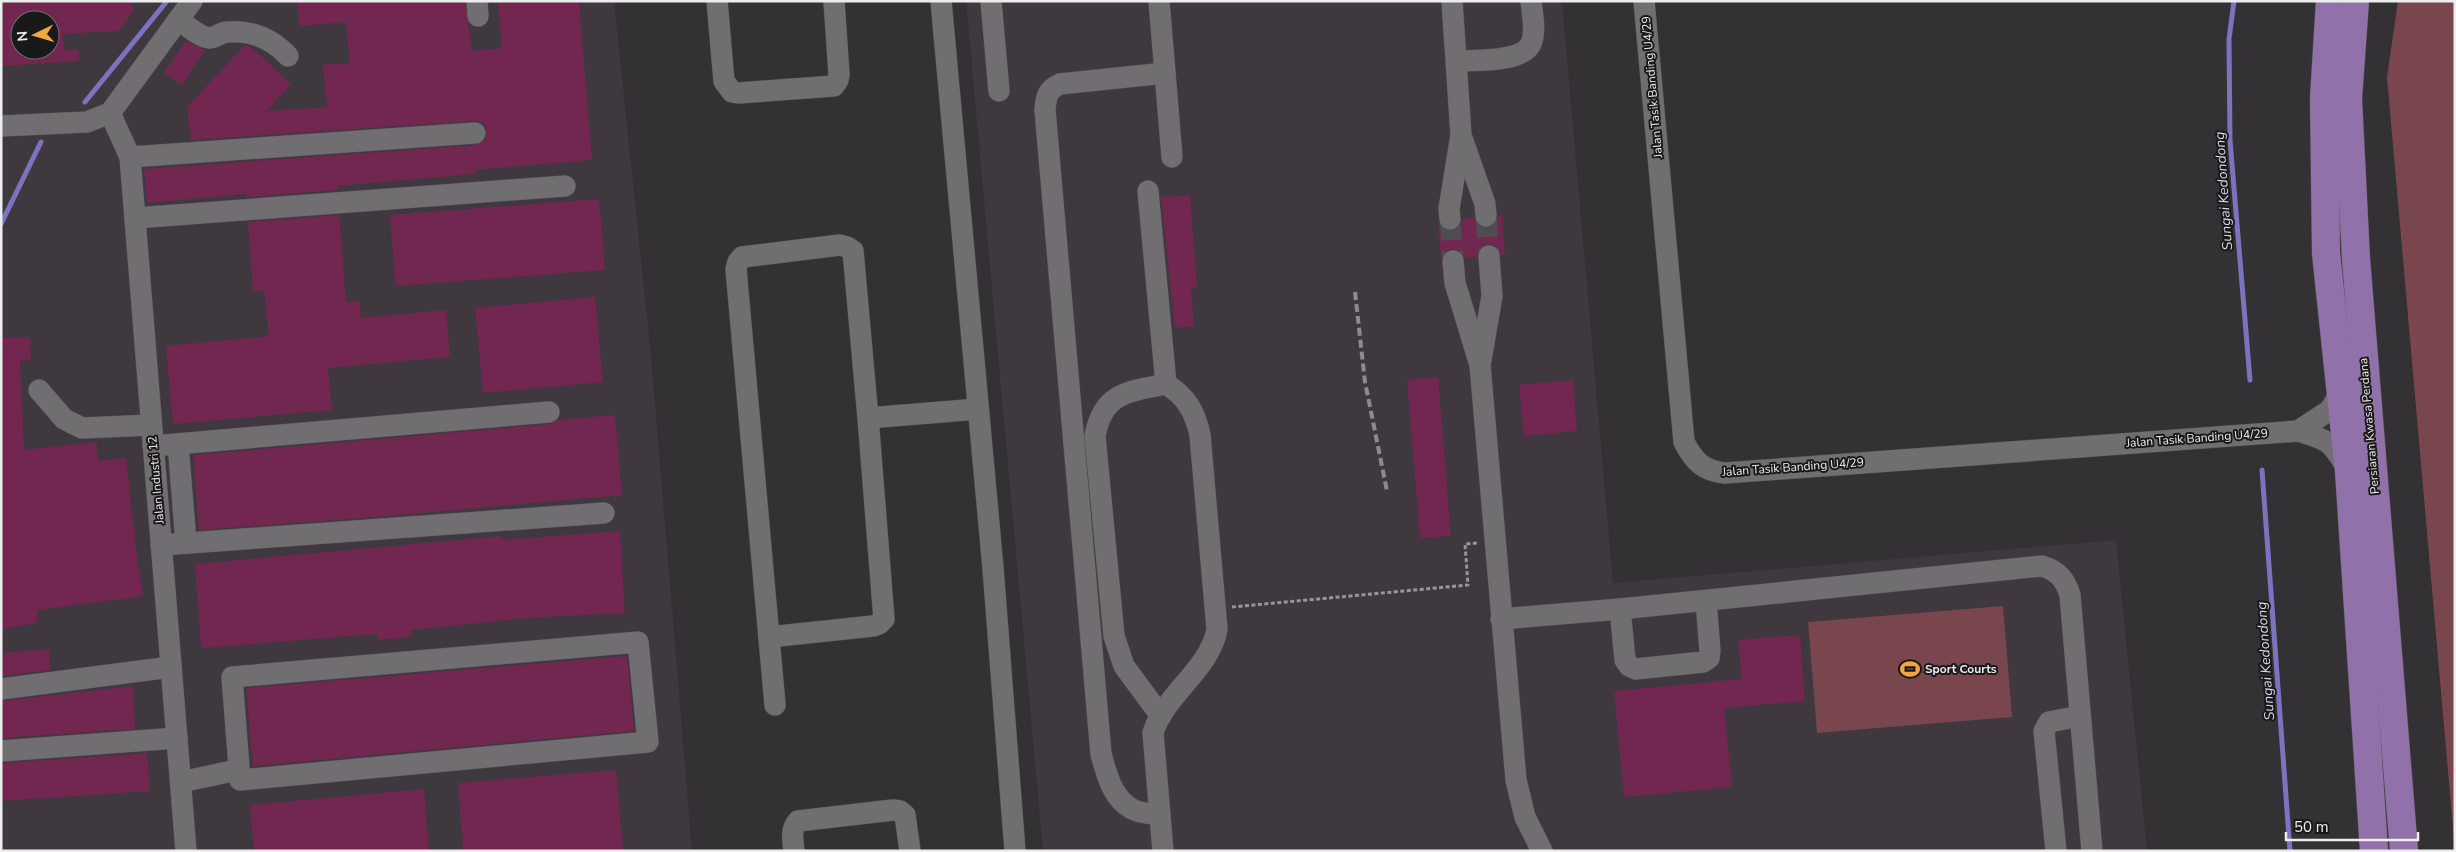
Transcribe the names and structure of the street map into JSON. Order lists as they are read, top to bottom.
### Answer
{
  "streets": {
    "main road": ["Persiaran Kwasa Perdana"],
    "street": ["Jalan Tasik Banding U4/29", "Jalan Industri 12"]
  },
  "crossings": [
    ["Jalan Tasik Banding U4/29", "Persiaran Kwasa Perdana"]
  ],
  "water": ["Sungai Kedondong"],
  "places": {
    "sports": ["Sport Courts"]
  },
  "scale_bar": "50 m",
  "north": "left"
}
